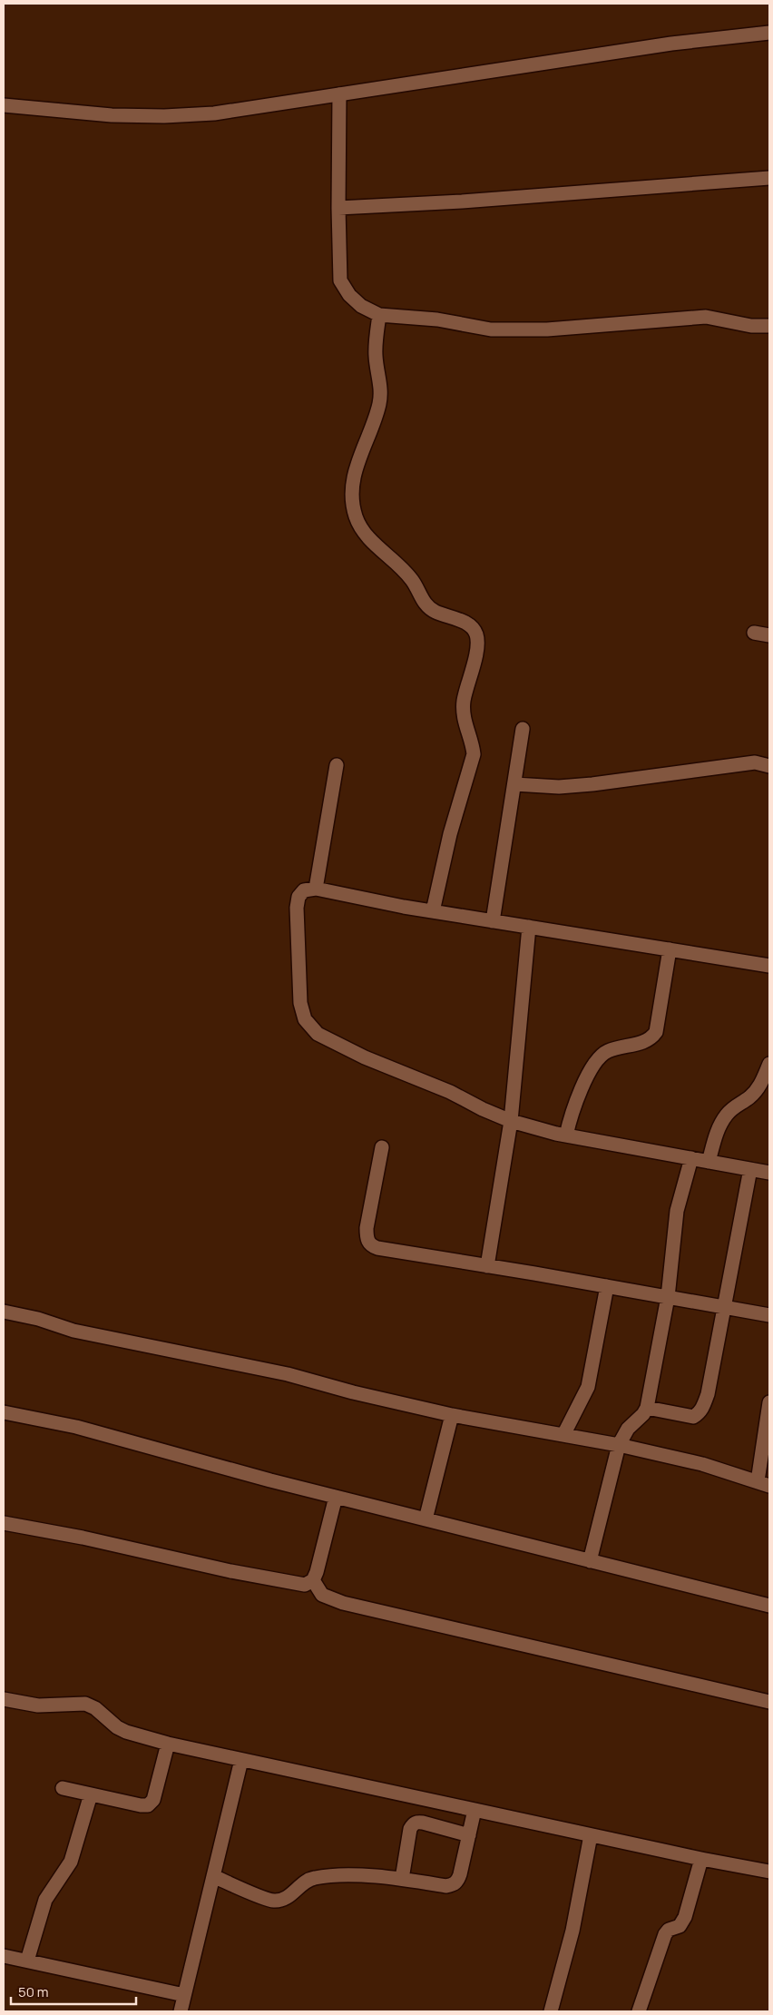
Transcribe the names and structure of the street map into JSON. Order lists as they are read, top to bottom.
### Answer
{
  "scale_bar": "50 m"
}
